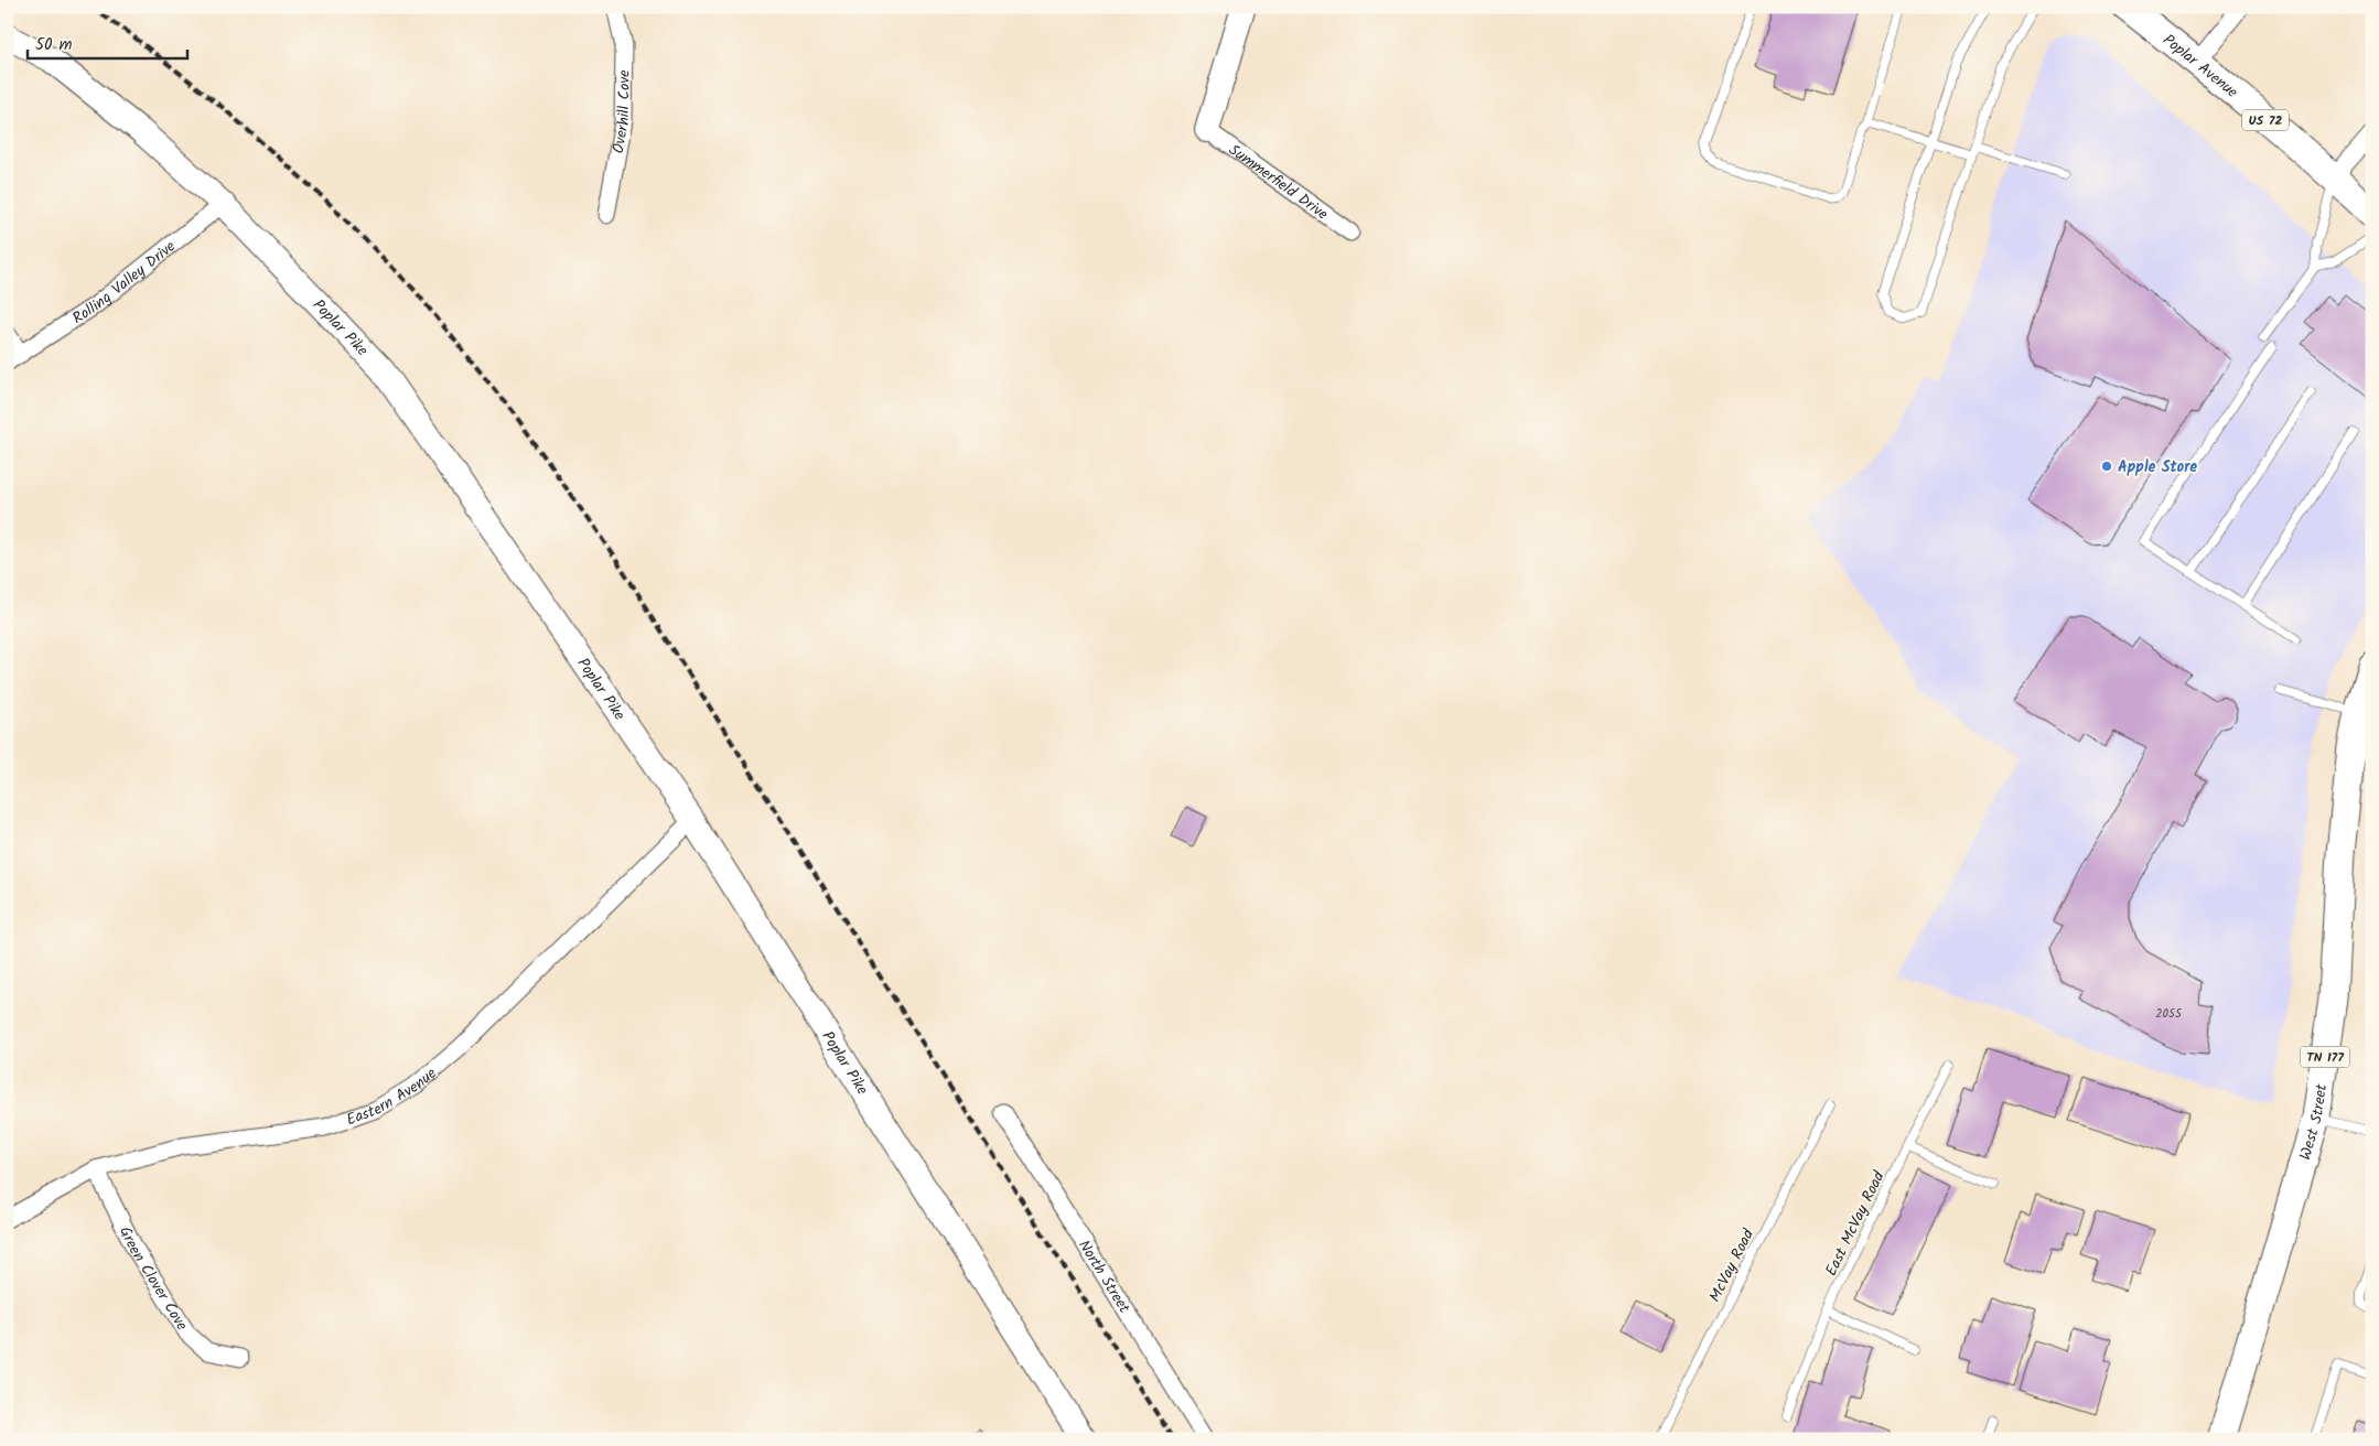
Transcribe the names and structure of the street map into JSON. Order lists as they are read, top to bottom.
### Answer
{
  "streets": {
    "main road": [
      "Poplar Avenue",
      "US 72",
      "Poplar Pike",
      "TN 177",
      "West Street"
    ],
    "street": [
      "Overhill Cove",
      "Summerfield Drive",
      "Rolling Valley Drive",
      "Eastern Avenue",
      "North Street",
      "Green Clover Cove"
    ],
    "lane": ["East McVay Road", "McVay Road"]
  },
  "crossings": [
    ["Rolling Valley Drive", "Poplar Pike"],
    ["Poplar Pike", "Eastern Avenue"],
    ["Eastern Avenue", "Green Clover Cove"]
  ],
  "places": ["Apple Store"],
  "house_numbers": ["2055"],
  "scale_bar": "50 m"
}
